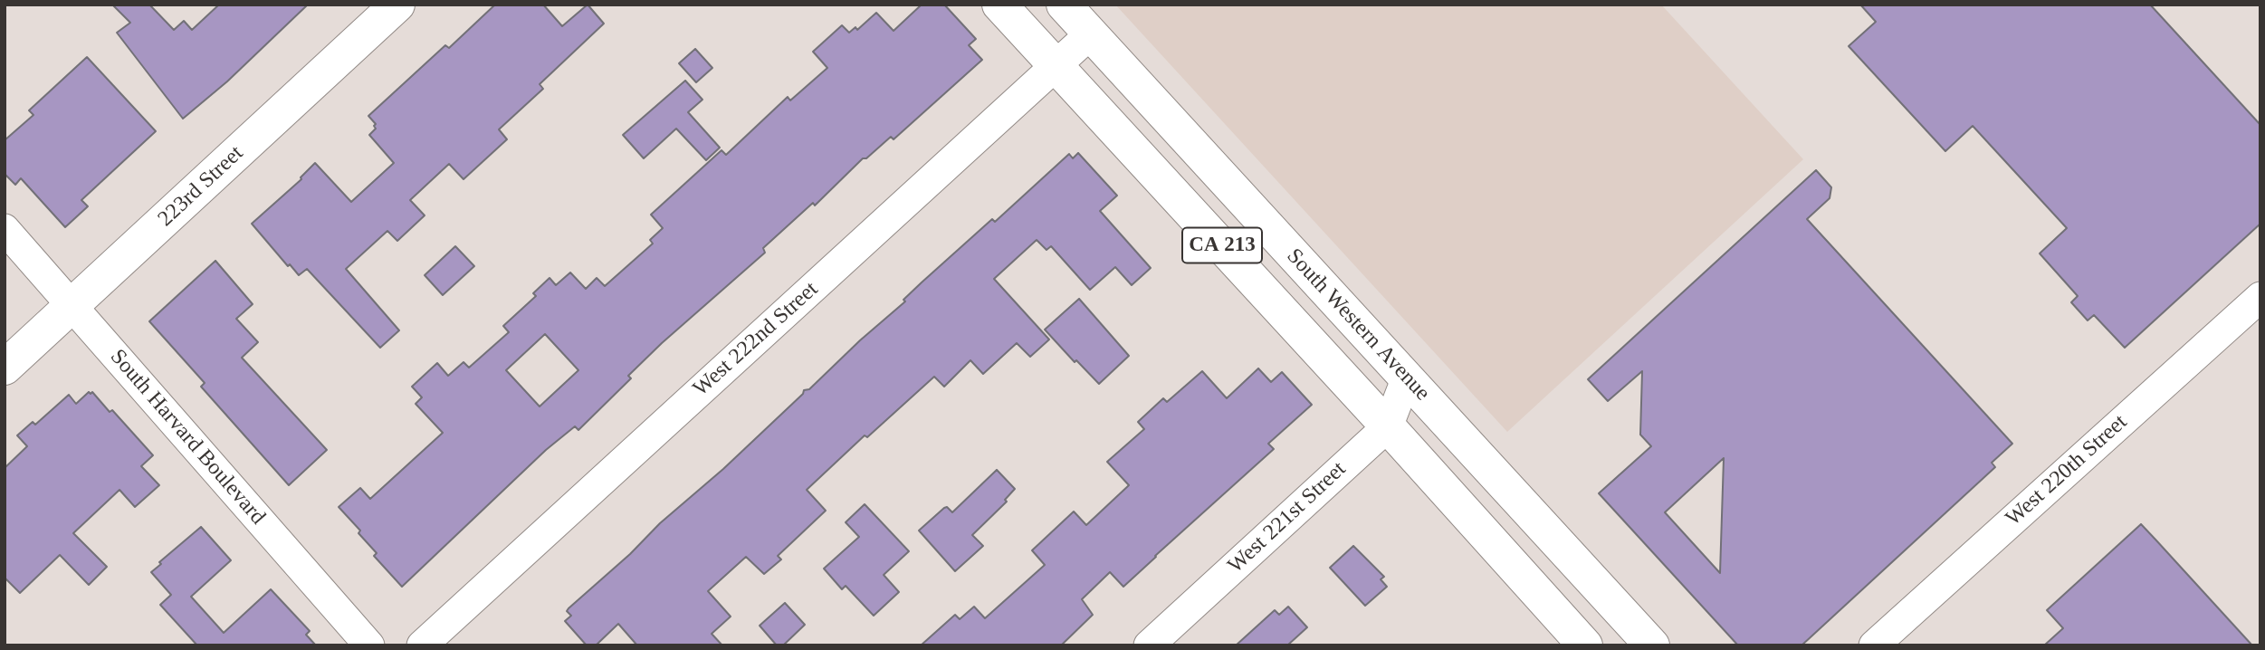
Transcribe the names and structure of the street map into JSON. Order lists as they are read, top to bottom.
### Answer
{
  "streets": {
    "main road": ["223rd Street", "CA 213", "South Western Avenue"],
    "street": [
      "West 222nd Street",
      "South Harvard Boulevard",
      "West 220th Street",
      "West 221st Street"
    ]
  },
  "crossings": [
    ["223rd Street", "South Harvard Boulevard"],
    ["South Western Avenue", "West 222nd Street"],
    ["South Western Avenue", "West 221st Street"]
  ]
}
